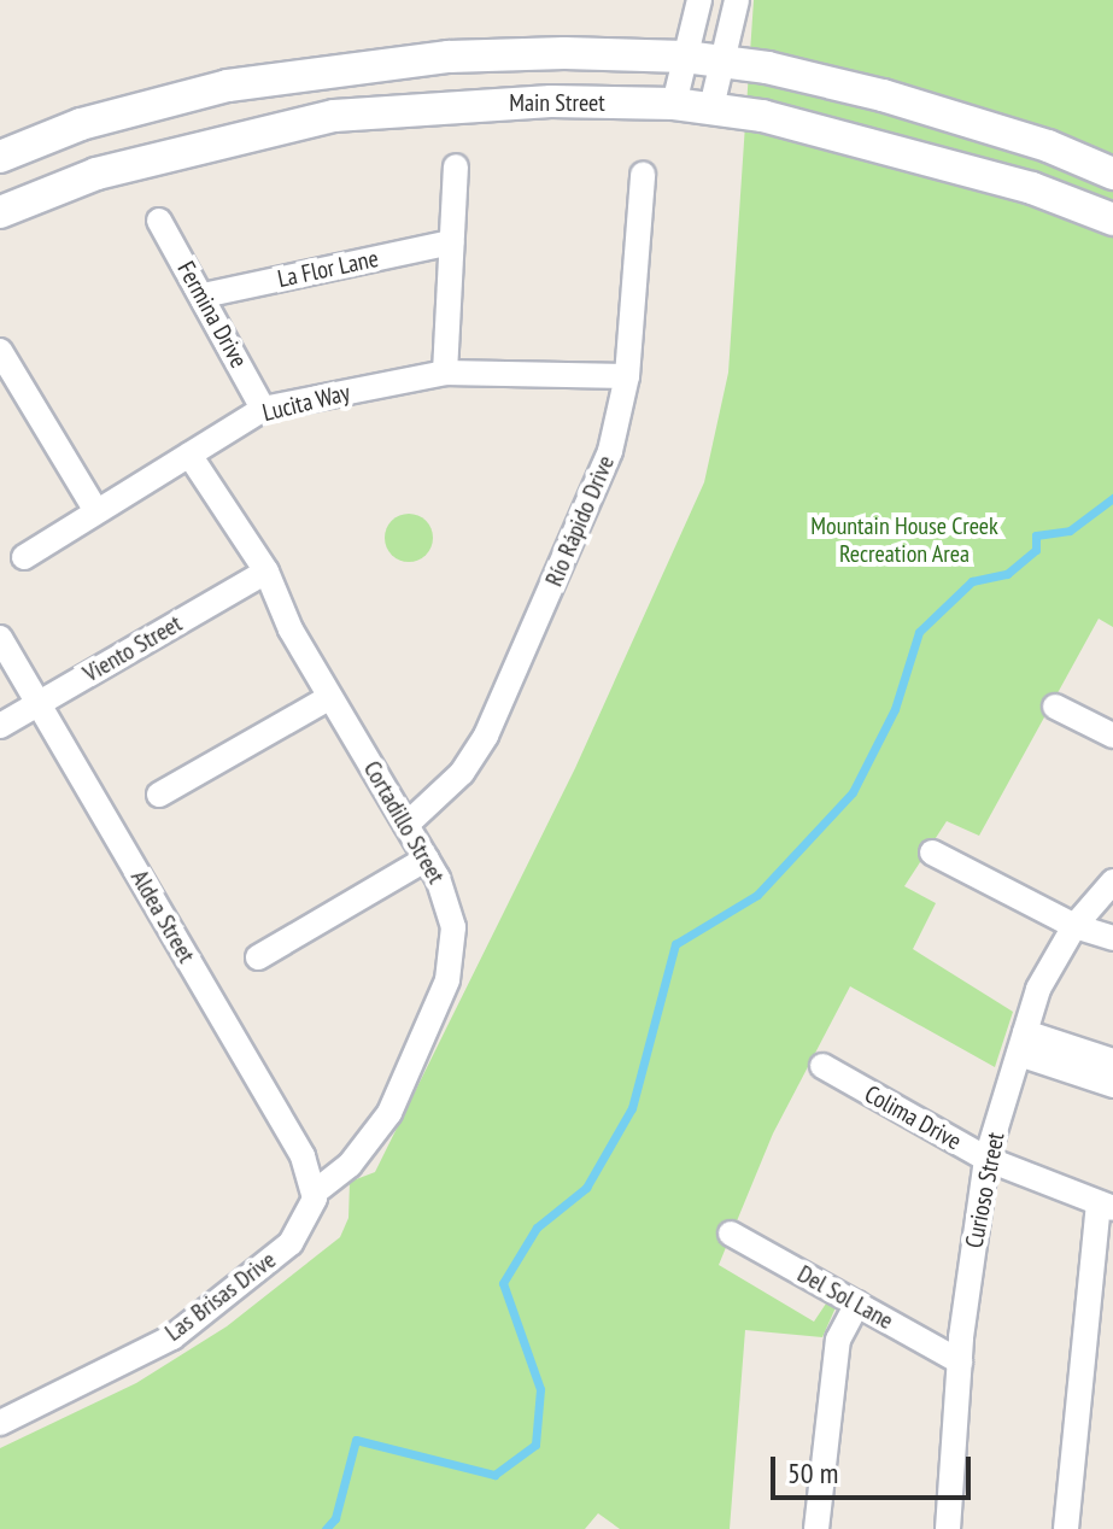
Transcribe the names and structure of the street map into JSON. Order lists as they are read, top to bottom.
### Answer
{
  "streets": {
    "street": [
      "Main Street",
      "La Flor Lane",
      "Fermina Drive",
      "Lucita Way",
      "Río Rápido Drive",
      "Viento Street",
      "Cortadillo Street",
      "Aldea Street",
      "Colima Drive",
      "Curioso Street",
      "Las Brisas Drive",
      "Del Sol Lane"
    ]
  },
  "crossings": [
    ["La Flor Lane", "Fermina Drive"],
    ["Fermina Drive", "Lucita Way"],
    ["Lucita Way", "Río Rápido Drive"],
    ["Lucita Way", "Cortadillo Street"],
    ["Río Rápido Drive", "Cortadillo Street"],
    ["Viento Street", "Cortadillo Street"],
    ["Viento Street", "Aldea Street"],
    ["Cortadillo Street", "Aldea Street"],
    ["Cortadillo Street", "Las Brisas Drive"],
    ["Aldea Street", "Las Brisas Drive"],
    ["Colima Drive", "Curioso Street"],
    ["Curioso Street", "Del Sol Lane"]
  ],
  "parks": ["Mountain House Creek Recreation Area"],
  "scale_bar": "50 m"
}
